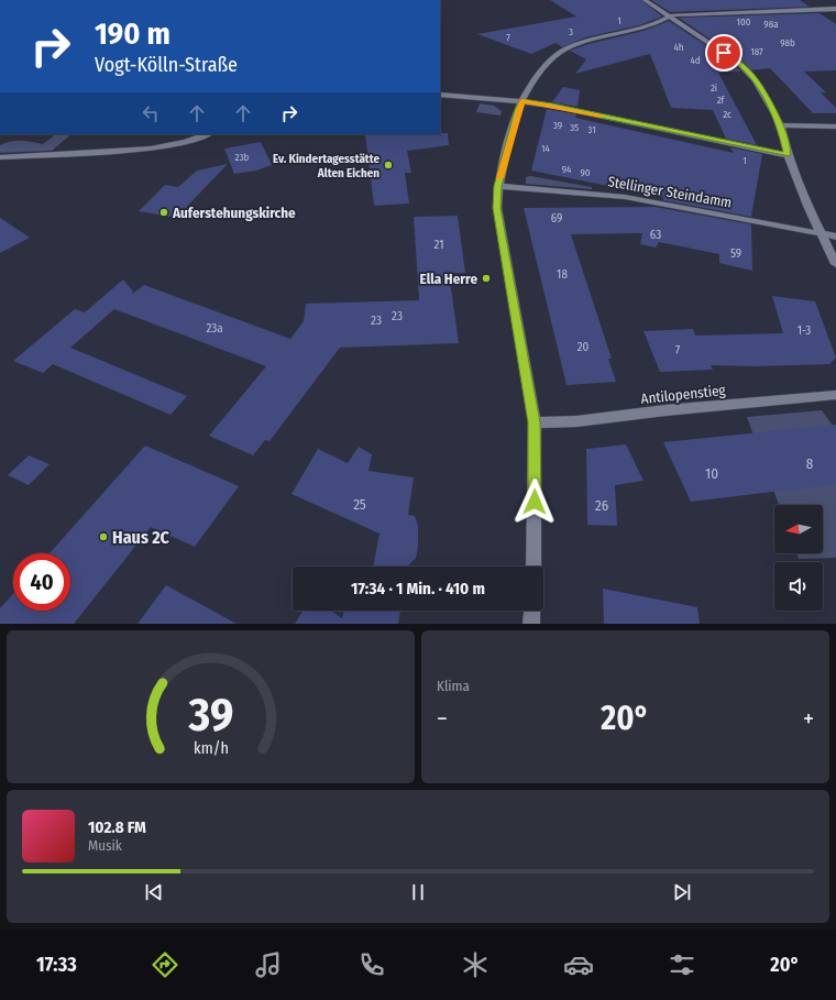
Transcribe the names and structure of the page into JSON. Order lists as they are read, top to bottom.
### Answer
{
  "streets": {
    "street": ["Stellinger Steindamm", "Antilopenstieg"]
  },
  "places": [
    "Ev. Kindertagesstätte Alten Eichen",
    "Auferstehungskirche",
    "Ella Herre",
    "Haus 2C"
  ],
  "house_numbers": [
    "1",
    "100",
    "98a",
    "3",
    "7",
    "98b",
    "4h",
    "187",
    "4d",
    "2i",
    "2f",
    "2c",
    "39",
    "35",
    "31",
    "14",
    "23b",
    "1",
    "94",
    "90",
    "69",
    "63",
    "21",
    "59",
    "18",
    "23",
    "23",
    "23a",
    "1-3",
    "20",
    "7",
    "8",
    "10",
    "25",
    "26"
  ],
  "north": "left",
  "page": {
    "turn": ["190 m", "Vogt-Kölln-Straße"],
    "limit": "40",
    "trip": "17:34 · 1 Min. · 410 m",
    "tile": "Klima",
    "heat": ["−", "20°", "+"],
    "song": ["102.8 FM", "Musik"],
    "tabs": ["17:33", "20°"],
    "gauge": ["39", "km/h"]
  }
}
